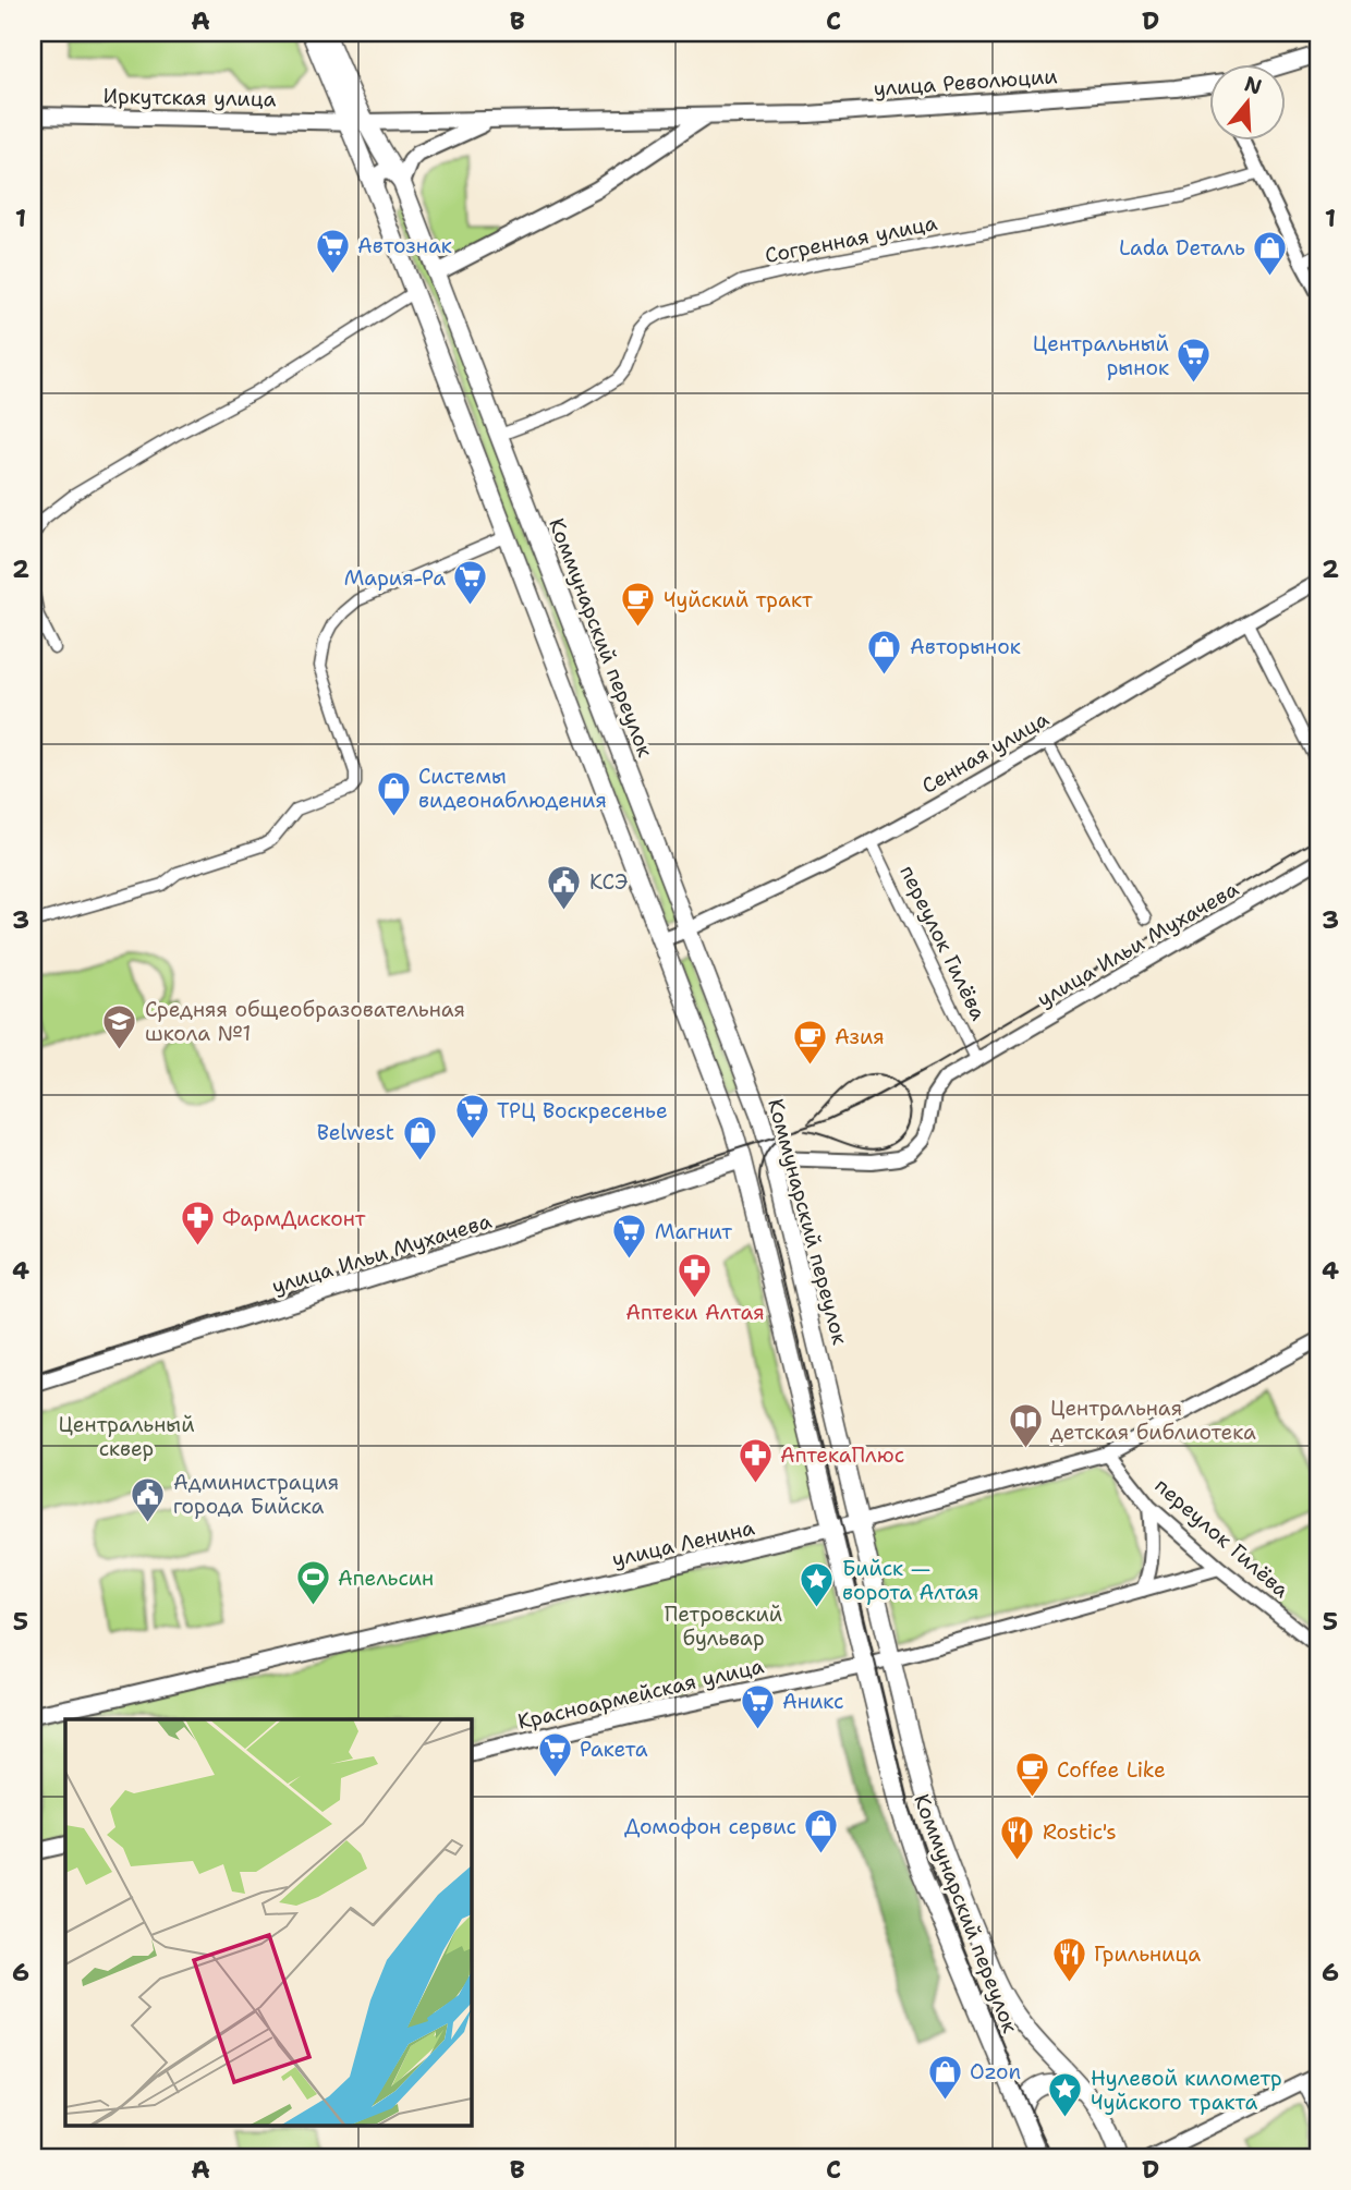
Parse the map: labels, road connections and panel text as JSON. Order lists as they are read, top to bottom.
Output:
{
  "streets": {
    "main road": [
      "улица Революции",
      "Иркутская улица",
      "Коммунарский переулок",
      "улица Ильи Мухачева",
      "улица Ленина",
      "Красноармейская улица"
    ],
    "street": ["Согренная улица", "Сенная улица", "переулок Гилёва"]
  },
  "crossings": [
    ["улица Революции", "Иркутская улица"],
    ["улица Революции", "Коммунарский переулок"],
    ["Иркутская улица", "Коммунарский переулок"],
    ["Согренная улица", "Коммунарский переулок"],
    ["Коммунарский переулок", "Сенная улица"],
    ["Коммунарский переулок", "улица Ильи Мухачева"],
    ["Коммунарский переулок", "улица Ленина"],
    ["Коммунарский переулок", "Красноармейская улица"],
    ["Сенная улица", "переулок Гилёва"],
    ["переулок Гилёва", "улица Ильи Мухачева"],
    ["переулок Гилёва", "улица Ленина"],
    ["переулок Гилёва", "Красноармейская улица"]
  ],
  "parks": ["Центральный сквер", "Петровский бульвар"],
  "places": {
    "supermarket": [
      "Автознак",
      "Центральный рынок",
      "Мария-Ра",
      "ТРЦ Воскресенье",
      "Магнит",
      "Аникс",
      "Ракета"
    ],
    "shop": [
      "Lada Dеталь",
      "Авторынок",
      "Системы видеонаблюдения",
      "Belwest",
      "Домофон сервис",
      "Ozon"
    ],
    "cafe": ["Чуйский тракт", "Азия", "Coffee Like"],
    "public building": ["КСЭ", "Администрация города Бийска"],
    "school or university": ["Средняя общеобразовательная школа №1"],
    "pharmacy": ["ФармДисконт", "Аптеки Алтая", "АптекаПлюс"],
    "library": ["Центральная детская библиотека"],
    "sports": ["Апельсин"],
    "place": ["Бийск — ворота Алтая", "Нулевой километр Чуйского тракта"],
    "restaurant": ["Rostic's", "Грильница"]
  },
  "north": "top",
  "grid": {
    "columns": [
      "A",
      "B",
      "C",
      "D"
    ],
    "rows": [
      "1",
      "2",
      "3",
      "4",
      "5",
      "6"
    ]
  }
}
